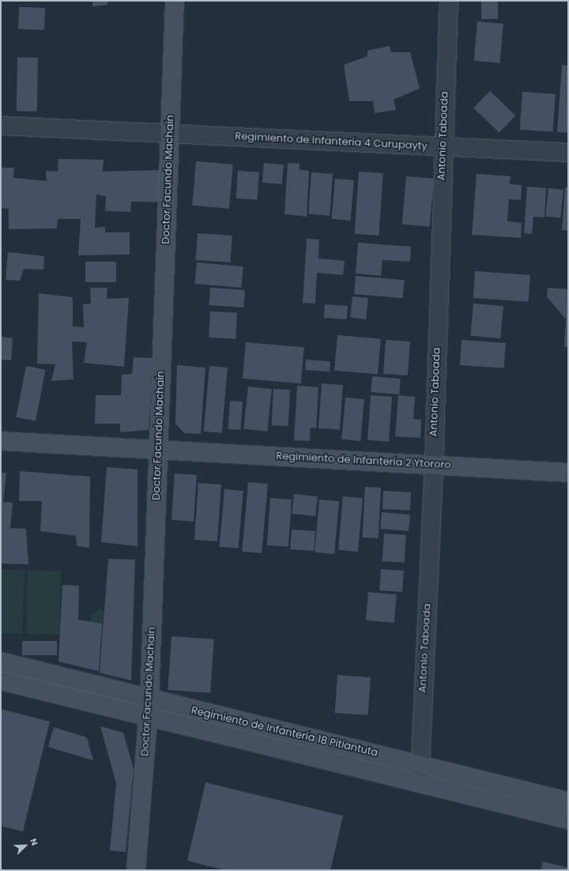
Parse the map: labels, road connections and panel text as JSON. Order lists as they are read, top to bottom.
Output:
{
  "streets": {
    "main road": ["Doctor Facundo Machaín", "Regimiento de Infantería 2 Ytororo", "Regimiento de Infantería 18 Pitiantuta"],
    "street": ["Antonio Taboada", "Regimiento de Infantería 4 Curupayty"]
  },
  "crossings": [
    ["Antonio Taboada", "Regimiento de Infantería 4 Curupayty"],
    ["Antonio Taboada", "Regimiento de Infantería 2 Ytororo"],
    ["Antonio Taboada", "Regimiento de Infantería 18 Pitiantuta"],
    ["Regimiento de Infantería 4 Curupayty", "Doctor Facundo Machaín"],
    ["Doctor Facundo Machaín", "Regimiento de Infantería 2 Ytororo"],
    ["Doctor Facundo Machaín", "Regimiento de Infantería 18 Pitiantuta"]
  ],
  "north": "top right"
}
